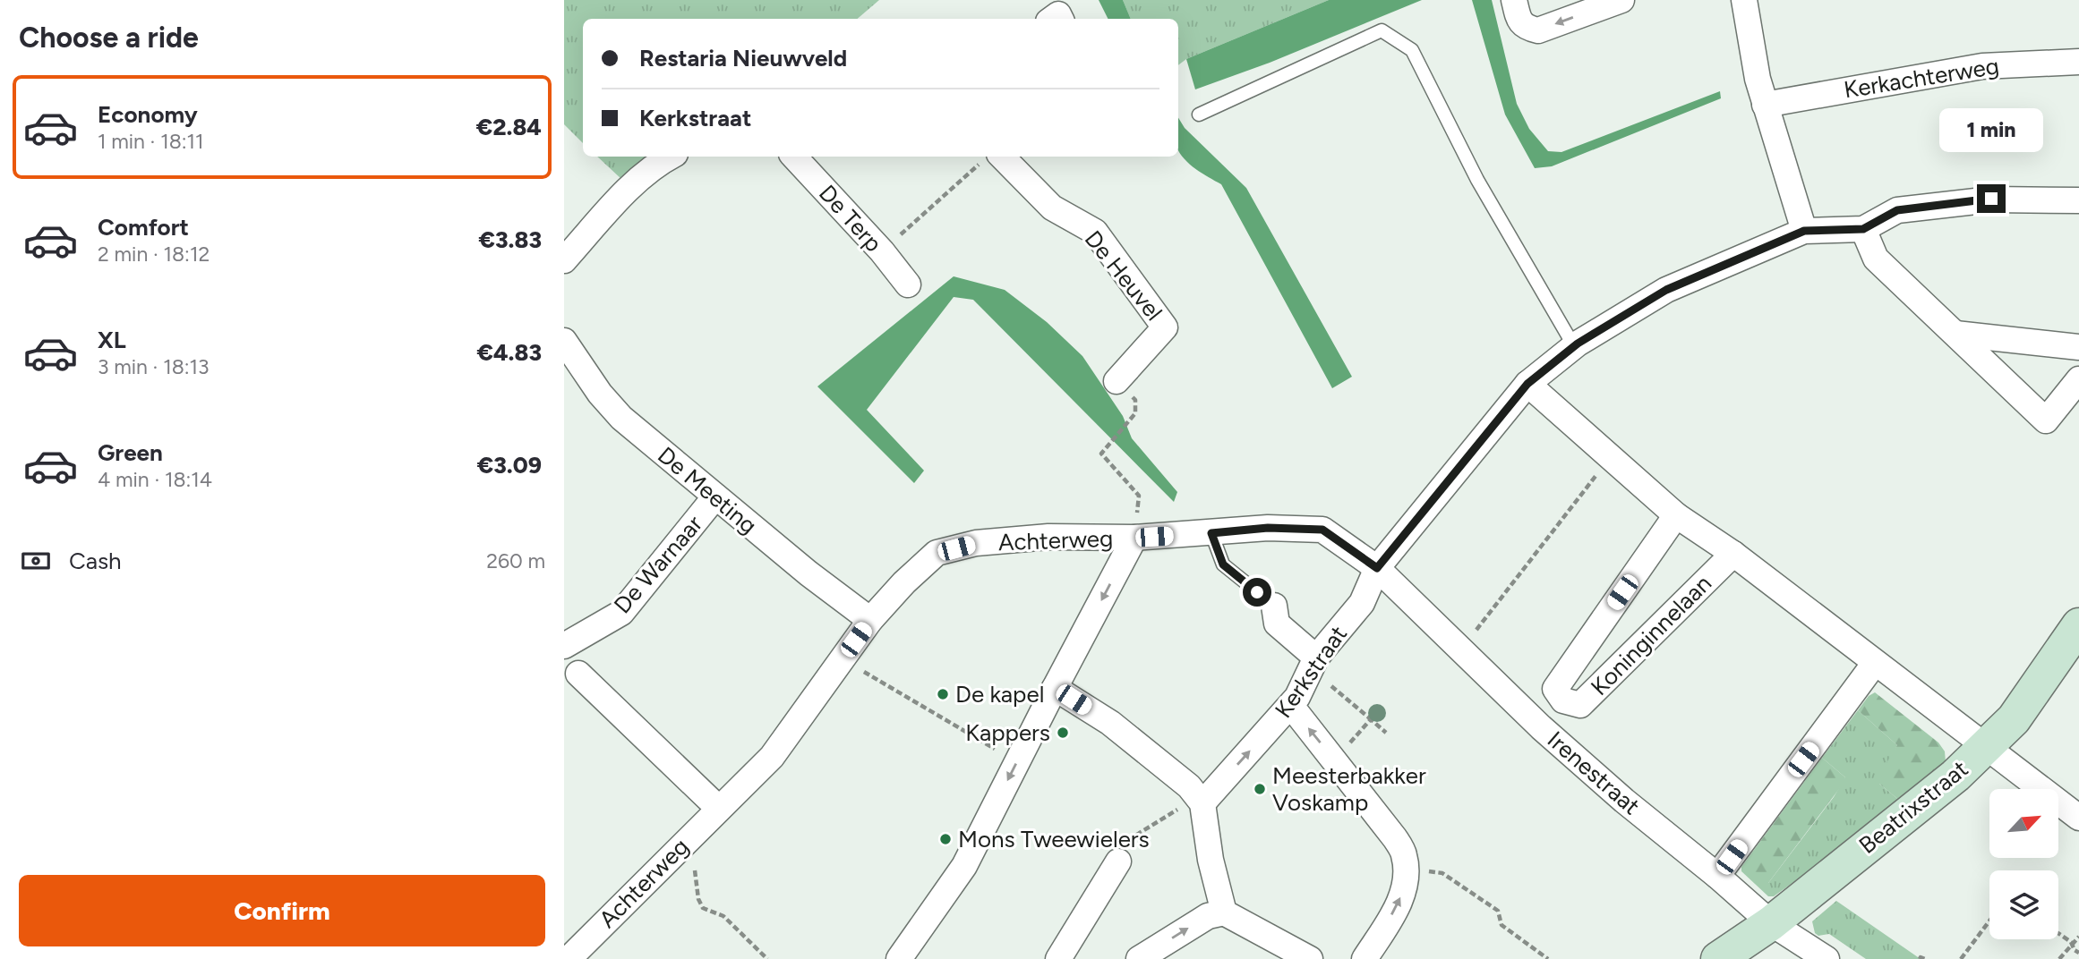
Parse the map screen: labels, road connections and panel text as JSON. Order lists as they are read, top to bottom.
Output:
{
  "streets": {
    "street": [
      "Kerkachterweg",
      "De Terp",
      "De Heuvel",
      "De Meeting",
      "Achterweg",
      "De Warnaar",
      "Koninginnelaan",
      "Kerkstraat",
      "Irenestraat",
      "Beatrixstraat"
    ]
  },
  "crossings": [
    ["De Meeting", "Achterweg"],
    ["De Meeting", "De Warnaar"],
    ["Achterweg", "Kerkstraat"],
    ["Achterweg", "Irenestraat"],
    ["Koninginnelaan", "Kerkstraat"],
    ["Koninginnelaan", "Beatrixstraat"],
    ["Kerkstraat", "Irenestraat"],
    ["Irenestraat", "Beatrixstraat"]
  ],
  "places": [
    "De kapel",
    "Kappers",
    "Meesterbakker Voskamp",
    "Mons Tweewielers"
  ],
  "north": "top right",
  "page": {
    "heading": "Choose a ride",
    "banner": ["Restaria Nieuwveld", "Kerkstraat"],
    "list": [
      {
        "name": "Economy",
        "note": "1 min · 18:11",
        "value": "€2.84"
      },
      {
        "name": "Comfort",
        "note": "2 min · 18:12",
        "value": "€3.83"
      },
      {
        "name": "XL",
        "note": "3 min · 18:13",
        "value": "€4.83"
      },
      {
        "name": "Green",
        "note": "4 min · 18:14",
        "value": "€3.09"
      }
    ],
    "bubble": "1 min",
    "pay": ["Cash", "260 m"],
    "buttons": "Confirm"
  }
}
